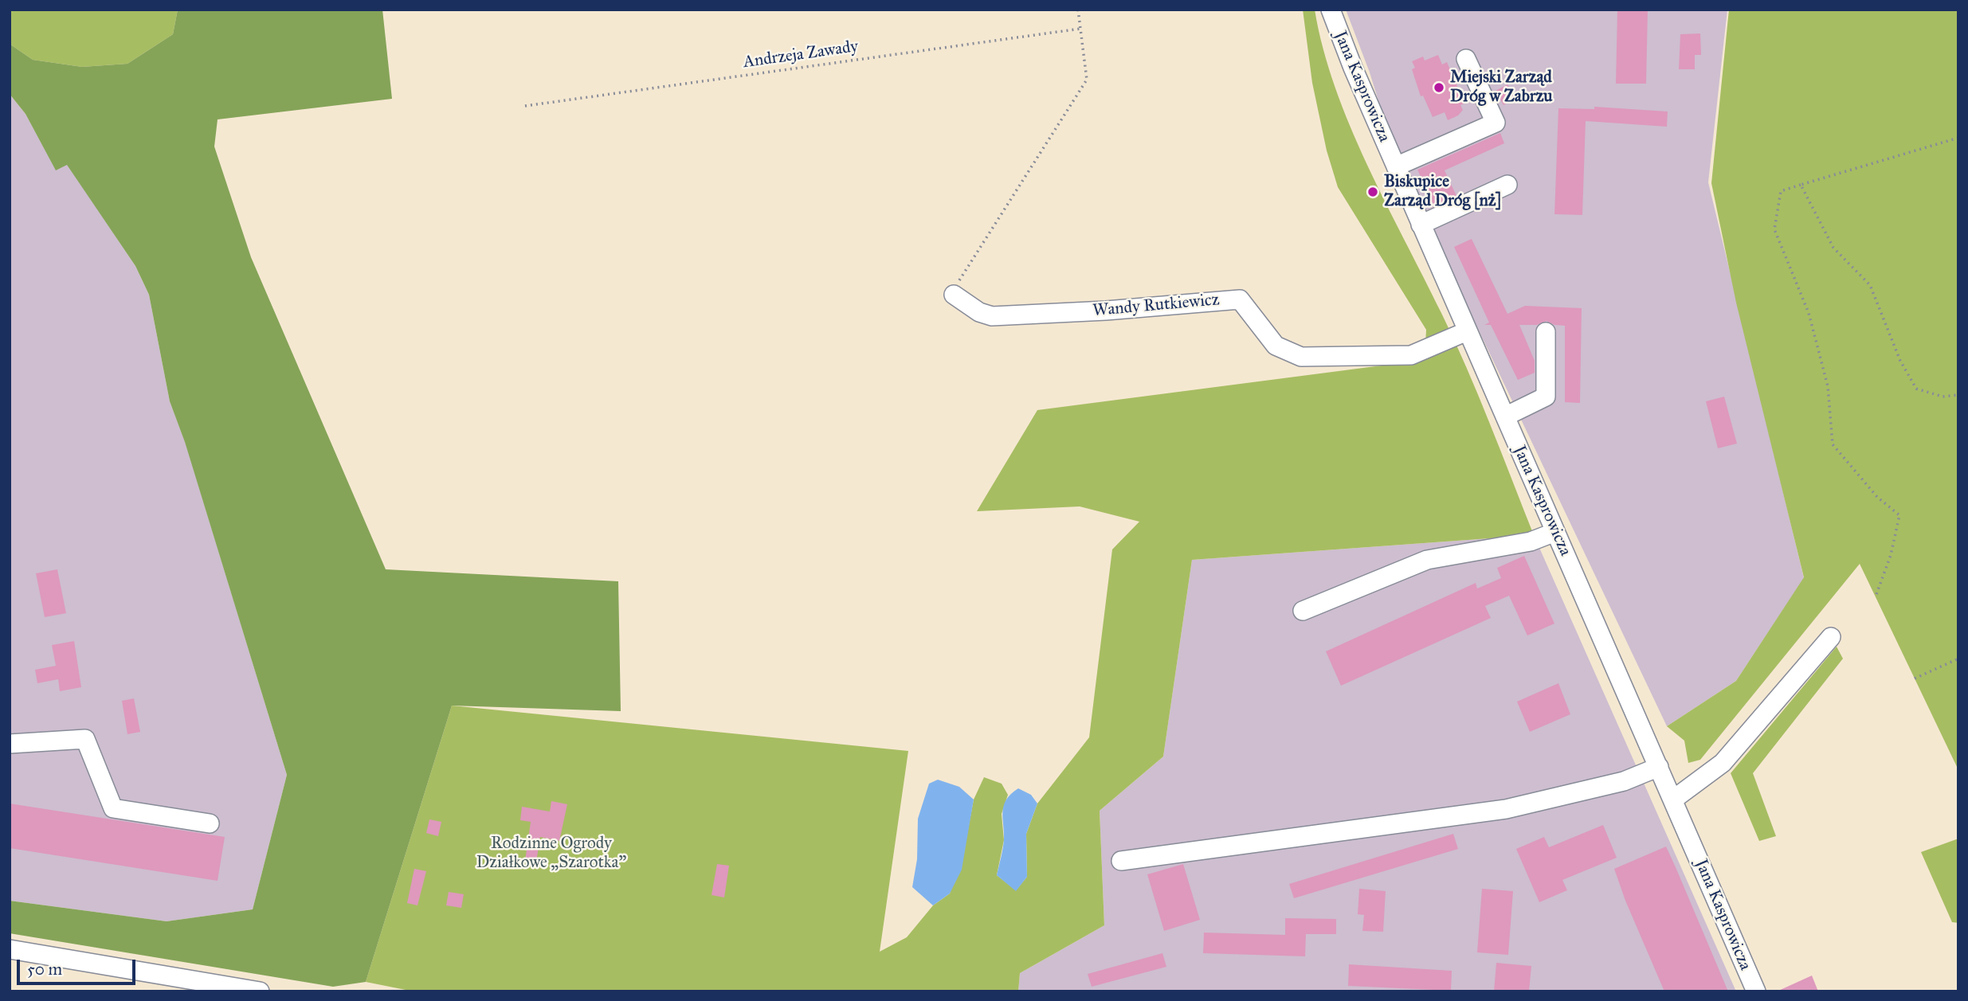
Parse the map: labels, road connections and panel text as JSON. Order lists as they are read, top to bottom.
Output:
{
  "streets": {
    "street": ["Jana Kasprowicza", "Wandy Rutkiewicz"],
    "path": ["Andrzeja Zawady"]
  },
  "crossings": [
    ["Jana Kasprowicza", "Wandy Rutkiewicz"]
  ],
  "parks": ["Rodzinne Ogrody Działkowe „Szarotka”"],
  "places": ["Miejski Zarząd Dróg w Zabrzu", "Biskupice Zarząd Dróg [nż]"],
  "scale_bar": "50 m"
}
